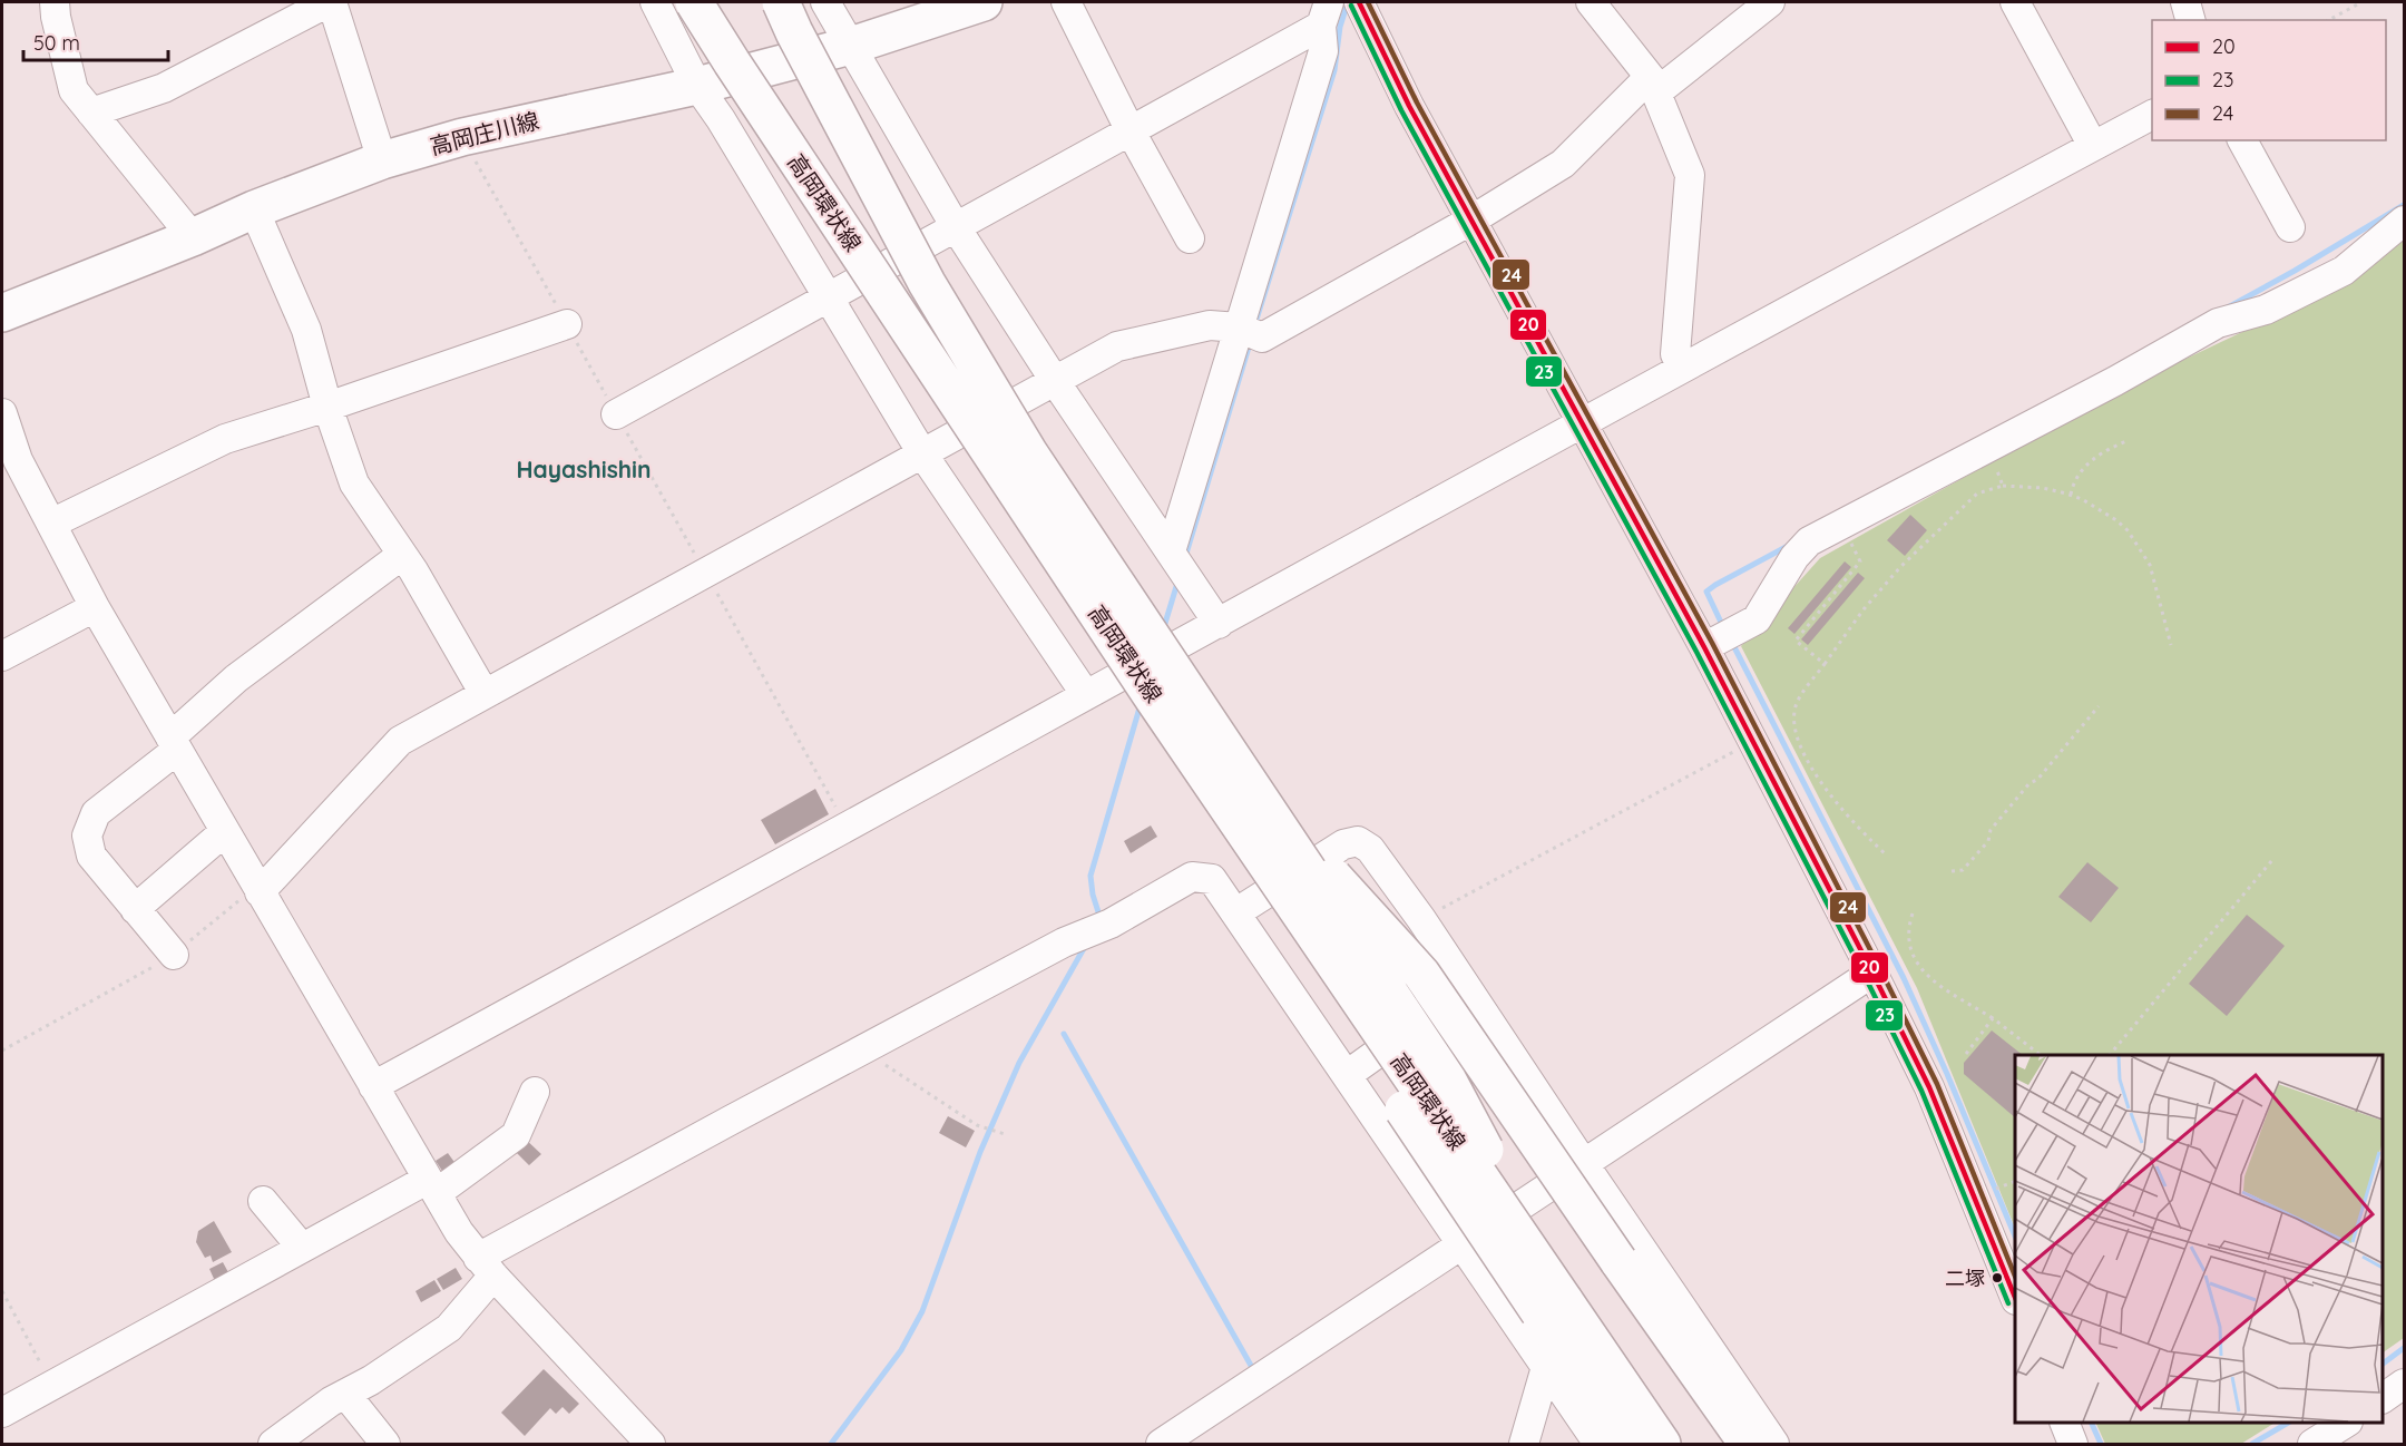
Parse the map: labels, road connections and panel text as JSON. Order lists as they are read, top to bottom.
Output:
{
  "streets": {
    "main road": ["高岡庄川線", "高岡環状線"]
  },
  "districts": ["Hayashishin"],
  "places": ["二塚"],
  "lines": ["transit line 20", "transit line 24", "transit line 23"],
  "legend": ["20", "23", "24"],
  "scale_bar": "50 m"
}
